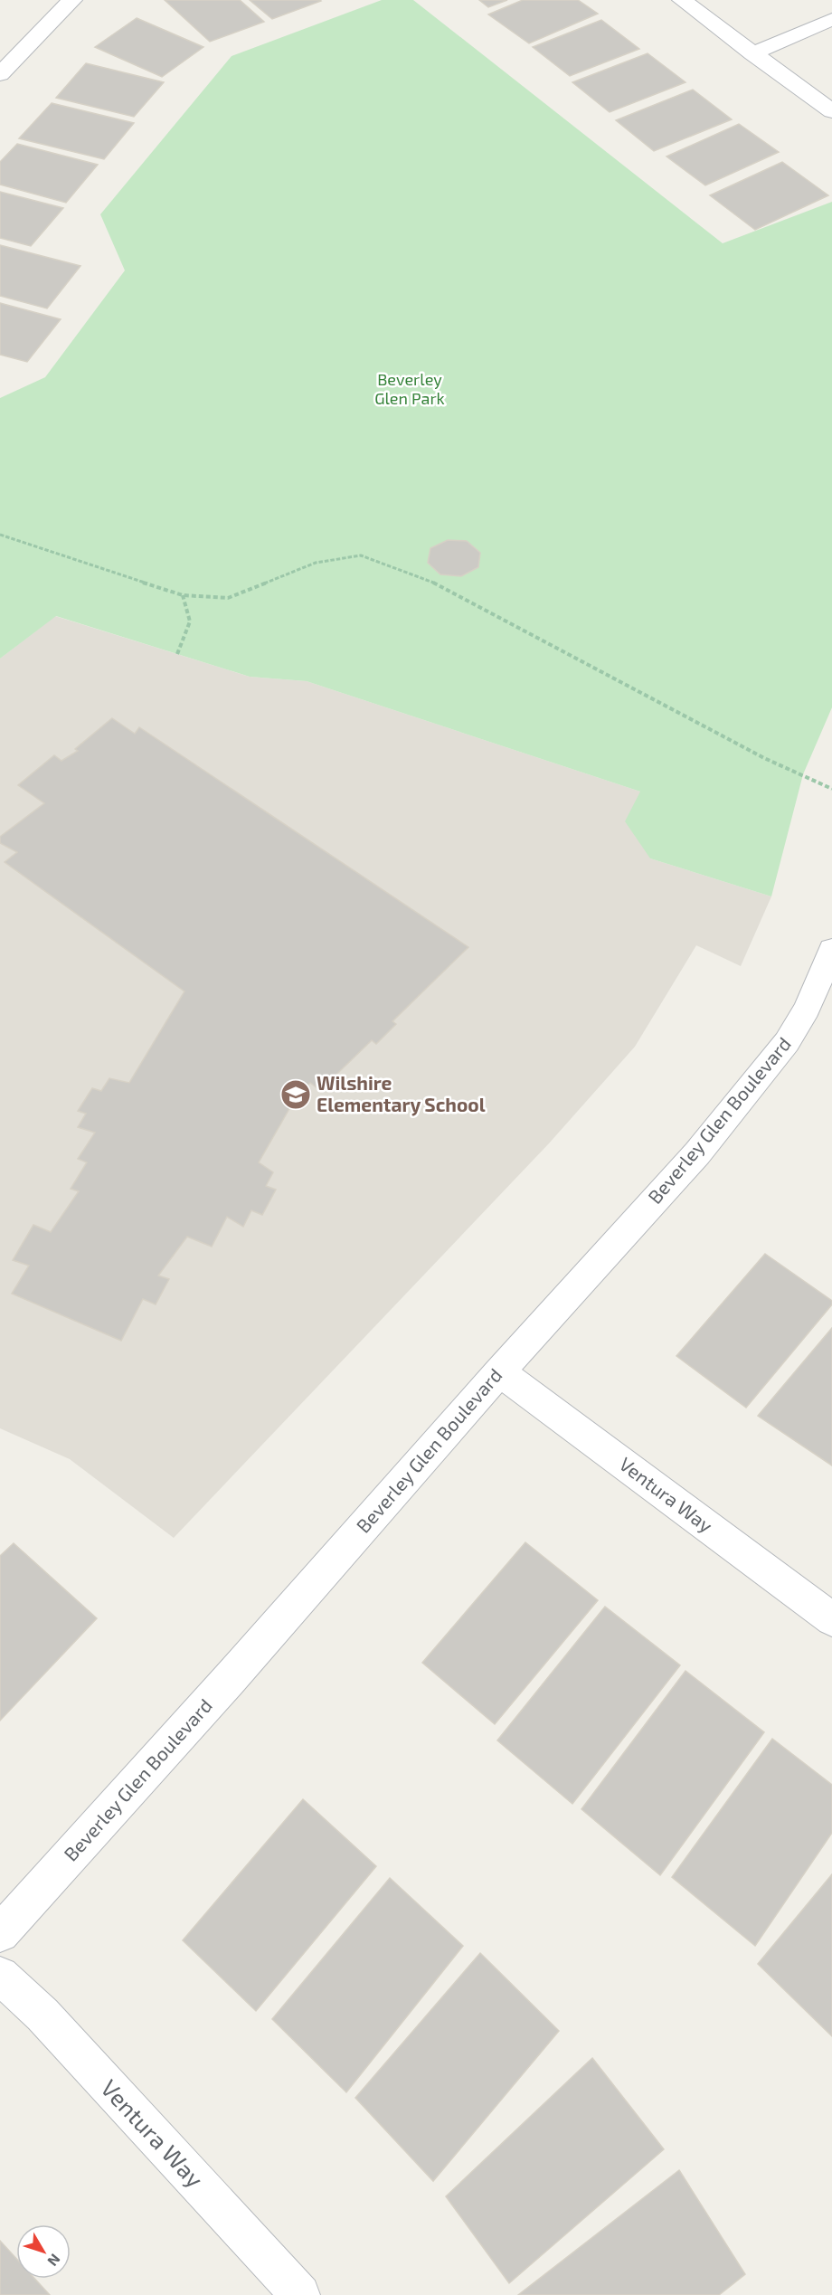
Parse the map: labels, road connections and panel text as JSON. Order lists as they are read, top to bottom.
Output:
{
  "streets": {
    "street": ["Beverley Glen Boulevard", "Ventura Way"]
  },
  "crossings": [
    ["Beverley Glen Boulevard", "Ventura Way"]
  ],
  "parks": ["Beverley Glen Park"],
  "places": {
    "school or university": ["Wilshire Elementary School"]
  },
  "north": "bottom right"
}
